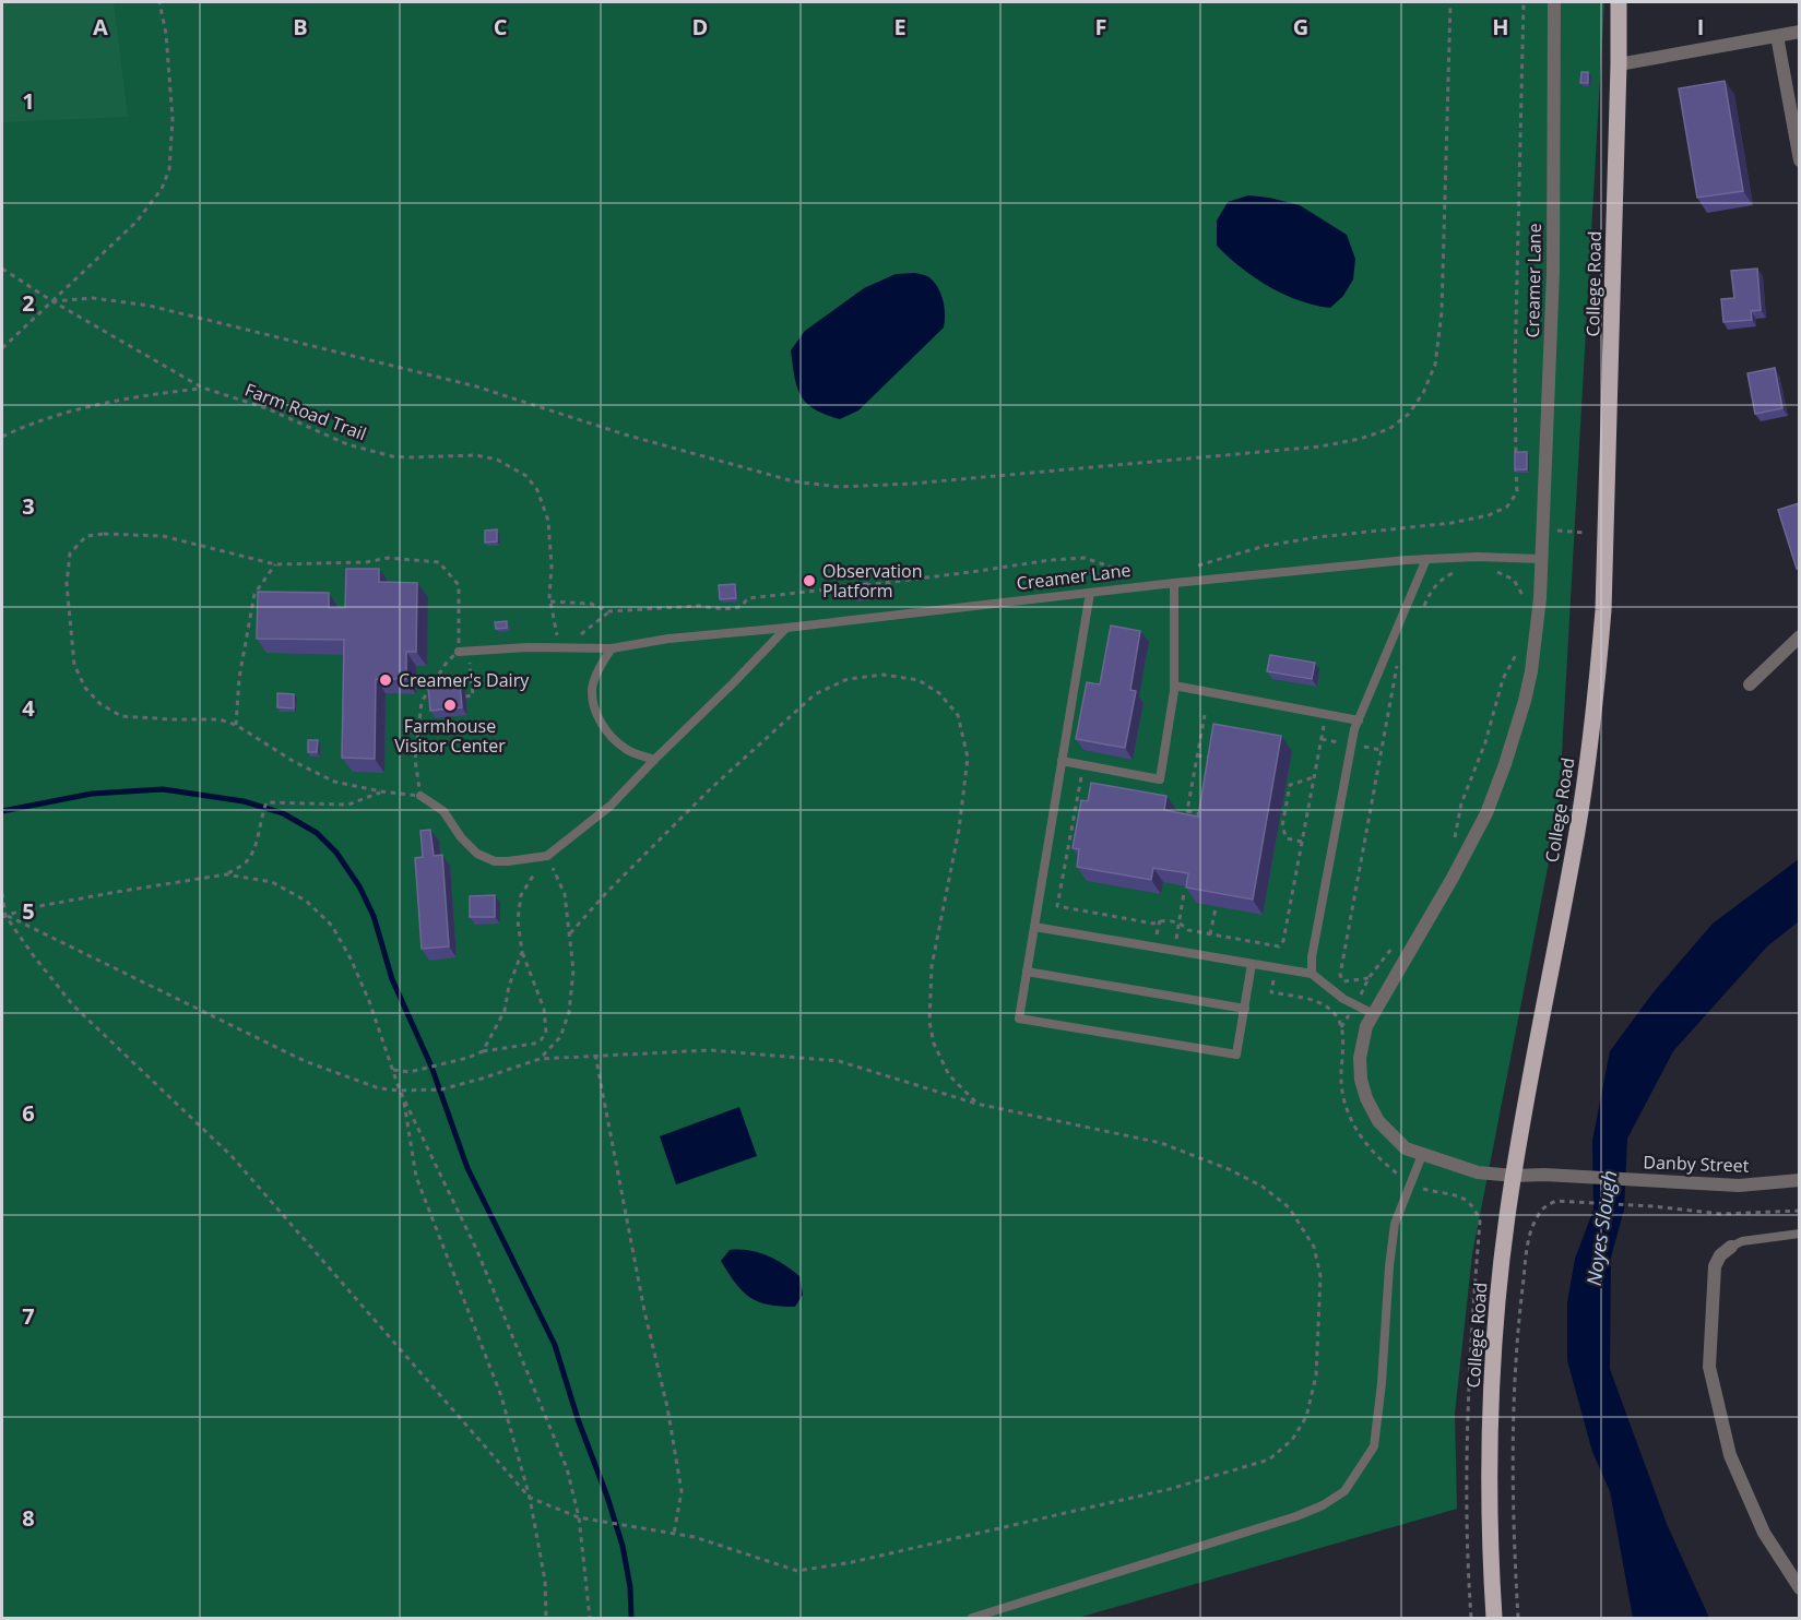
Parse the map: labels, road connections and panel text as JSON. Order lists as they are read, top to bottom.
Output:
{
  "streets": {
    "main road": ["College Road"],
    "street": ["Creamer Lane", "Danby Street"],
    "path": ["Farm Road Trail"]
  },
  "crossings": [
    ["Creamer Lane", "College Road"],
    ["Creamer Lane", "Farm Road Trail"],
    ["Creamer Lane", "Danby Street"],
    ["College Road", "Danby Street"]
  ],
  "water": ["Noyes Slough"],
  "places": ["Observation Platform", "Creamer's Dairy", "Farmhouse Visitor Center"],
  "grid": {
    "columns": [
      "A",
      "B",
      "C",
      "D",
      "E",
      "F",
      "G",
      "H",
      "I"
    ],
    "rows": [
      "1",
      "2",
      "3",
      "4",
      "5",
      "6",
      "7",
      "8"
    ]
  }
}
